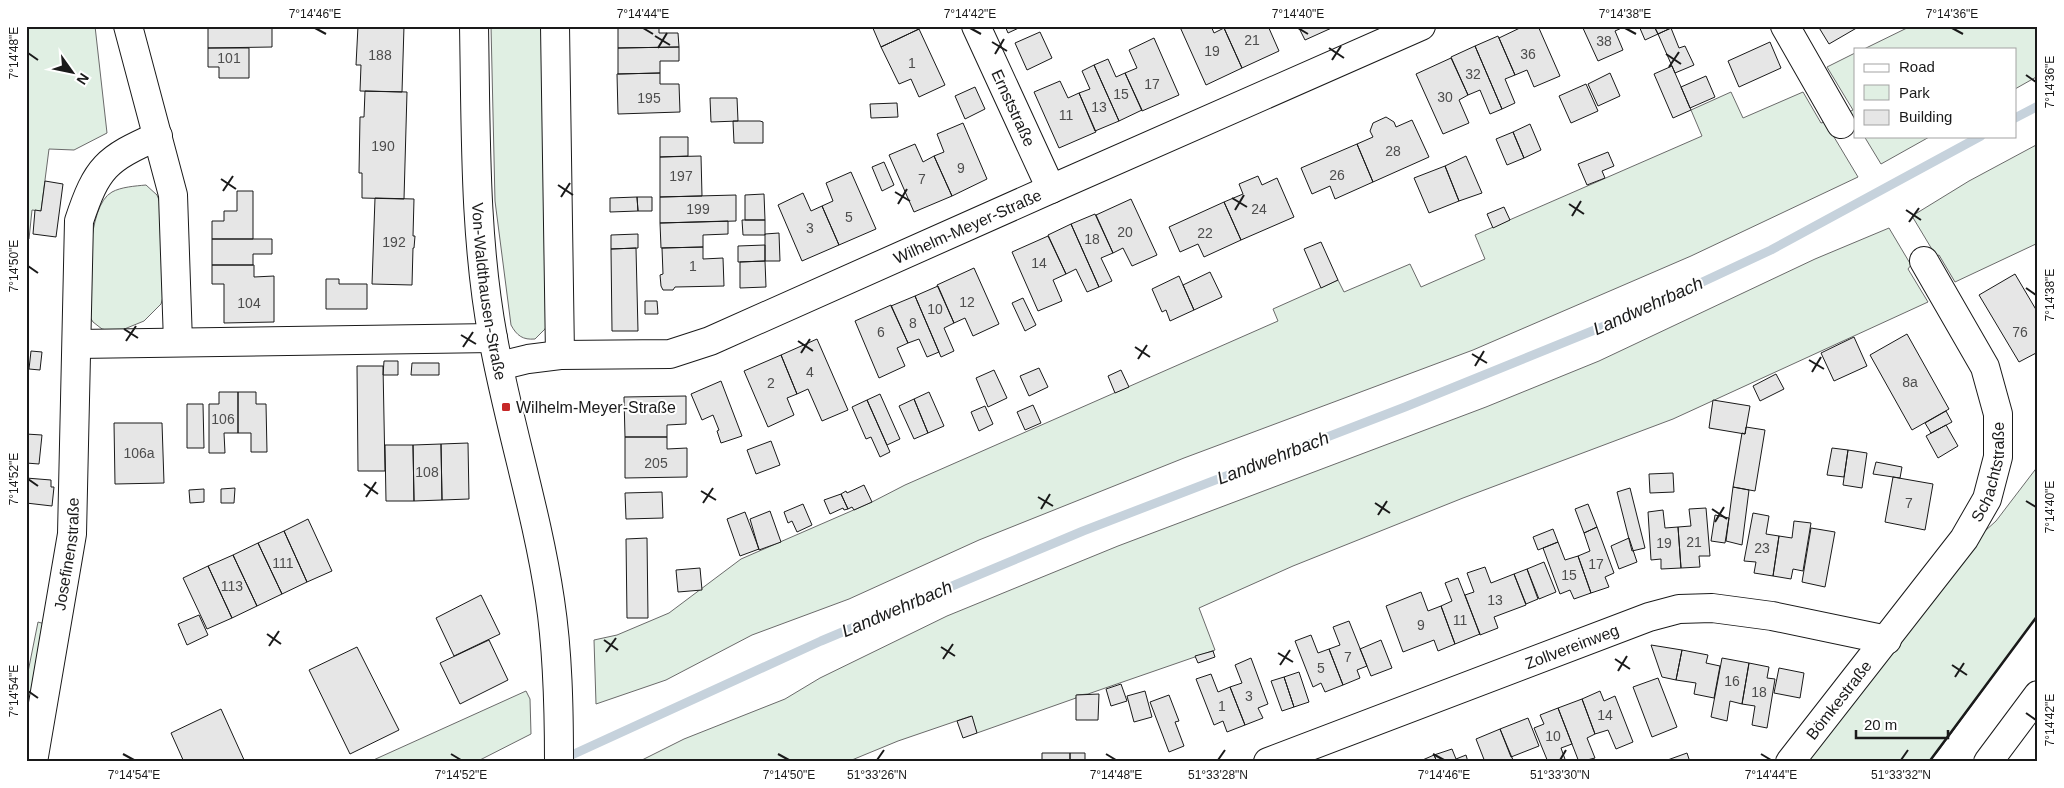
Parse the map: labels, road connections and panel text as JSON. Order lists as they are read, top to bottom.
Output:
{
  "streets": {
    "main road": [
      "Ernststraße",
      "Wilhelm-Meyer-Straße",
      "Von-Waldthausen-Straße",
      "Schachtstraße",
      "Josefinenstraße",
      "Zollvereinweg",
      "Bömkestraße"
    ]
  },
  "crossings": [
    ["Ernststraße", "Wilhelm-Meyer-Straße"],
    ["Wilhelm-Meyer-Straße", "Von-Waldthausen-Straße"],
    ["Schachtstraße", "Zollvereinweg"],
    ["Schachtstraße", "Bömkestraße"],
    ["Zollvereinweg", "Bömkestraße"]
  ],
  "water": ["Landwehrbach"],
  "places": {
    "transit": ["Wilhelm-Meyer-Straße"]
  },
  "house_numbers": [
    "21",
    "38",
    "19",
    "36",
    "188",
    "101",
    "1",
    "32",
    "17",
    "15",
    "30",
    "195",
    "13",
    "11",
    "190",
    "28",
    "9",
    "26",
    "197",
    "7",
    "199",
    "24",
    "5",
    "3",
    "20",
    "22",
    "18",
    "192",
    "14",
    "1",
    "12",
    "104",
    "10",
    "8",
    "6",
    "76",
    "4",
    "8a",
    "2",
    "106",
    "106a",
    "205",
    "108",
    "7",
    "21",
    "19",
    "23",
    "111",
    "17",
    "15",
    "113",
    "13",
    "11",
    "9",
    "7",
    "5",
    "16",
    "18",
    "3",
    "1",
    "14",
    "10"
  ],
  "legend": ["Road", "Park", "Building"],
  "scale_bar": "20 m",
  "north": "bottom right",
  "coordinates": [
    "7°14'46\"E",
    "7°14'44\"E",
    "7°14'42\"E",
    "7°14'40\"E",
    "7°14'38\"E",
    "7°14'36\"E",
    "7°14'48\"E",
    "7°14'50\"E",
    "7°14'52\"E",
    "7°14'54\"E",
    "51°33'26\"N",
    "51°33'28\"N",
    "51°33'30\"N",
    "51°33'32\"N"
  ]
}
